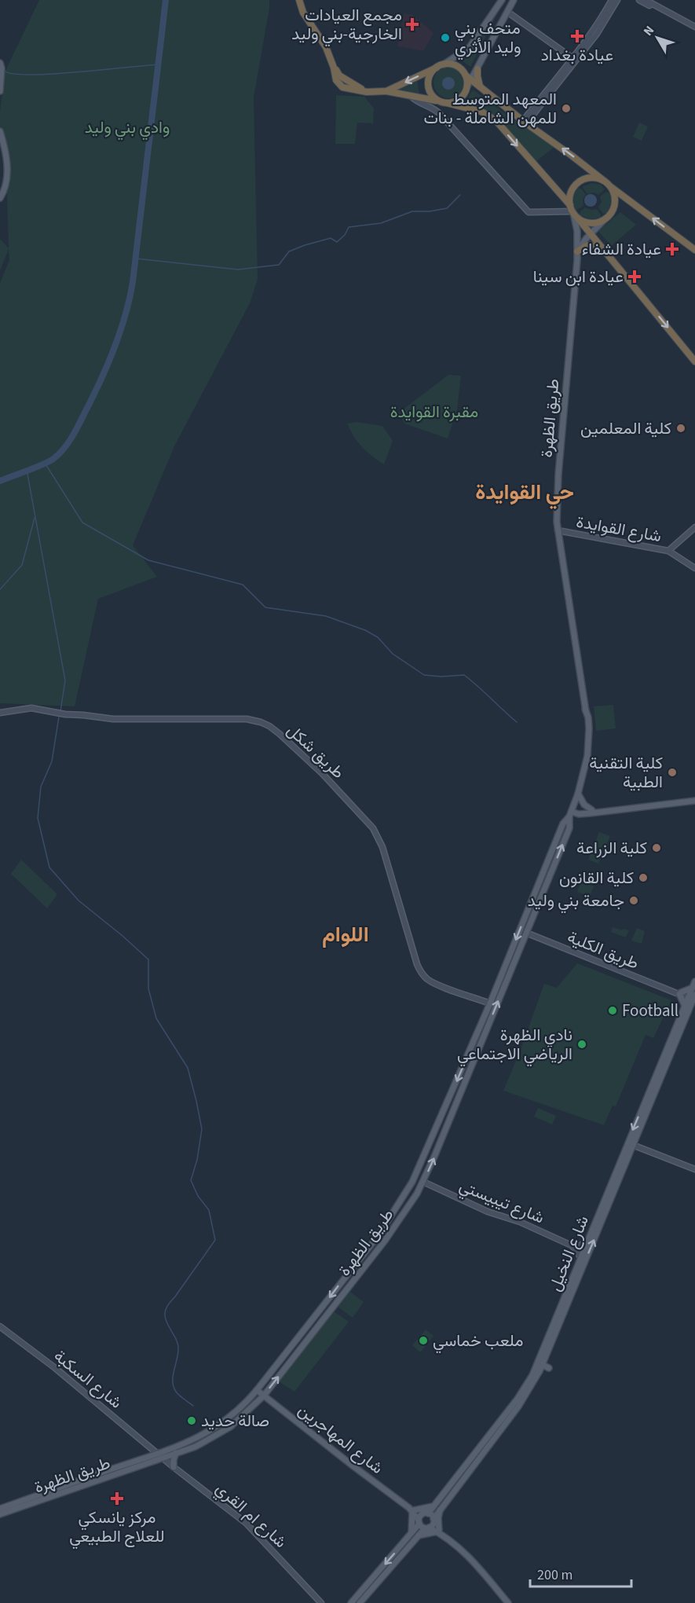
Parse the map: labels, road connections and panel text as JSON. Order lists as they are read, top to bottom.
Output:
{
  "streets": {
    "main road": [
      "طريق الظهرة",
      "شارع القوايدة",
      "طريق شكل",
      "طريق الكلية",
      "شارع تيبيستي",
      "شارع النخيل",
      "شارع السكبة",
      "شارع المهاجرين",
      "شارع ام القري"
    ]
  },
  "crossings": [
    ["طريق الظهرة", "شارع القوايدة"],
    ["طريق الظهرة", "طريق شكل"],
    ["طريق الظهرة", "طريق الكلية"],
    ["طريق الظهرة", "شارع تيبيستي"],
    ["طريق الظهرة", "شارع السكبة"],
    ["طريق الظهرة", "شارع المهاجرين"],
    ["طريق الظهرة", "شارع ام القري"],
    ["طريق الكلية", "شارع النخيل"],
    ["شارع النخيل", "شارع المهاجرين"],
    ["شارع السكبة", "شارع ام القري"]
  ],
  "districts": ["حي القوايدة", "اللوام"],
  "parks": ["وادي بني وليد", "مقبرة القوايدة"],
  "places": {
    "health": [
      "مجمع العيادات الخارجية-بني وليد",
      "عيادة بغداد",
      "عيادة الشفاء",
      "عيادة ابن سينا",
      "مركز يانسكي للعلاج الطبيعي"
    ],
    "other": [
      "متحف بني وليد الأثري",
      "المعهد المتوسط للمهن الشاملة - بنات",
      "كلية المعلمين",
      "كلية التقنية الطبية",
      "كلية الزراعة",
      "كلية القانون",
      "جامعة بني وليد",
      "Football",
      "نادي الظهرة الرياضي الاجتماعي",
      "ملعب خماسي",
      "صالة حديد"
    ]
  },
  "scale_bar": "200 m",
  "north": "top left"
}
